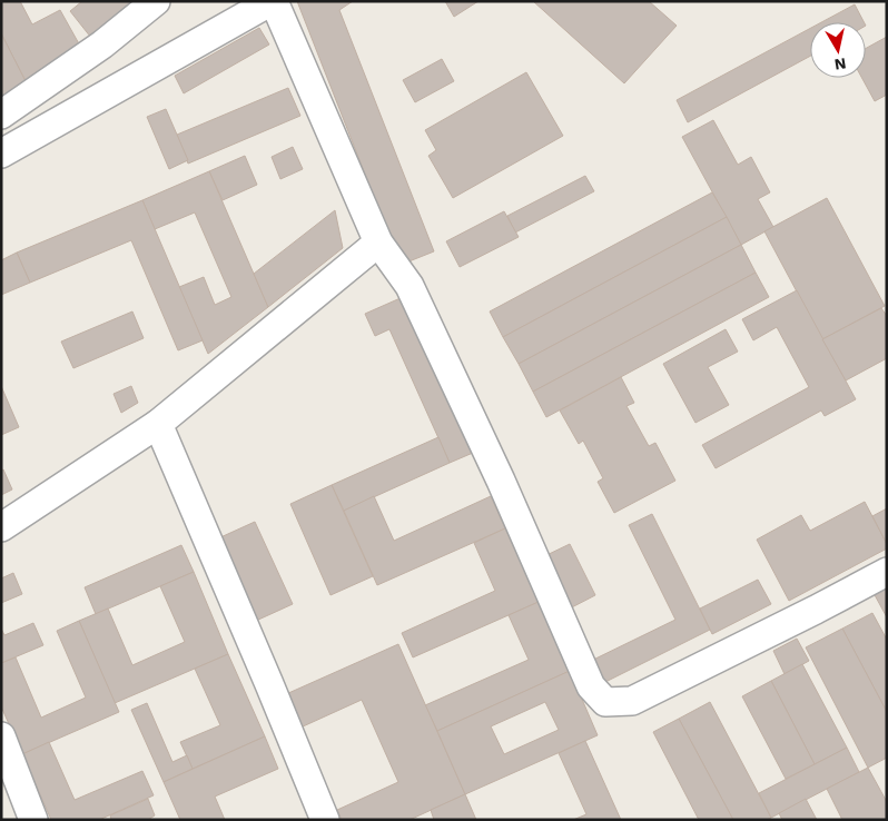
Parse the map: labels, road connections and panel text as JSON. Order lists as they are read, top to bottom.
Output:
{
  "north": "bottom"
}
